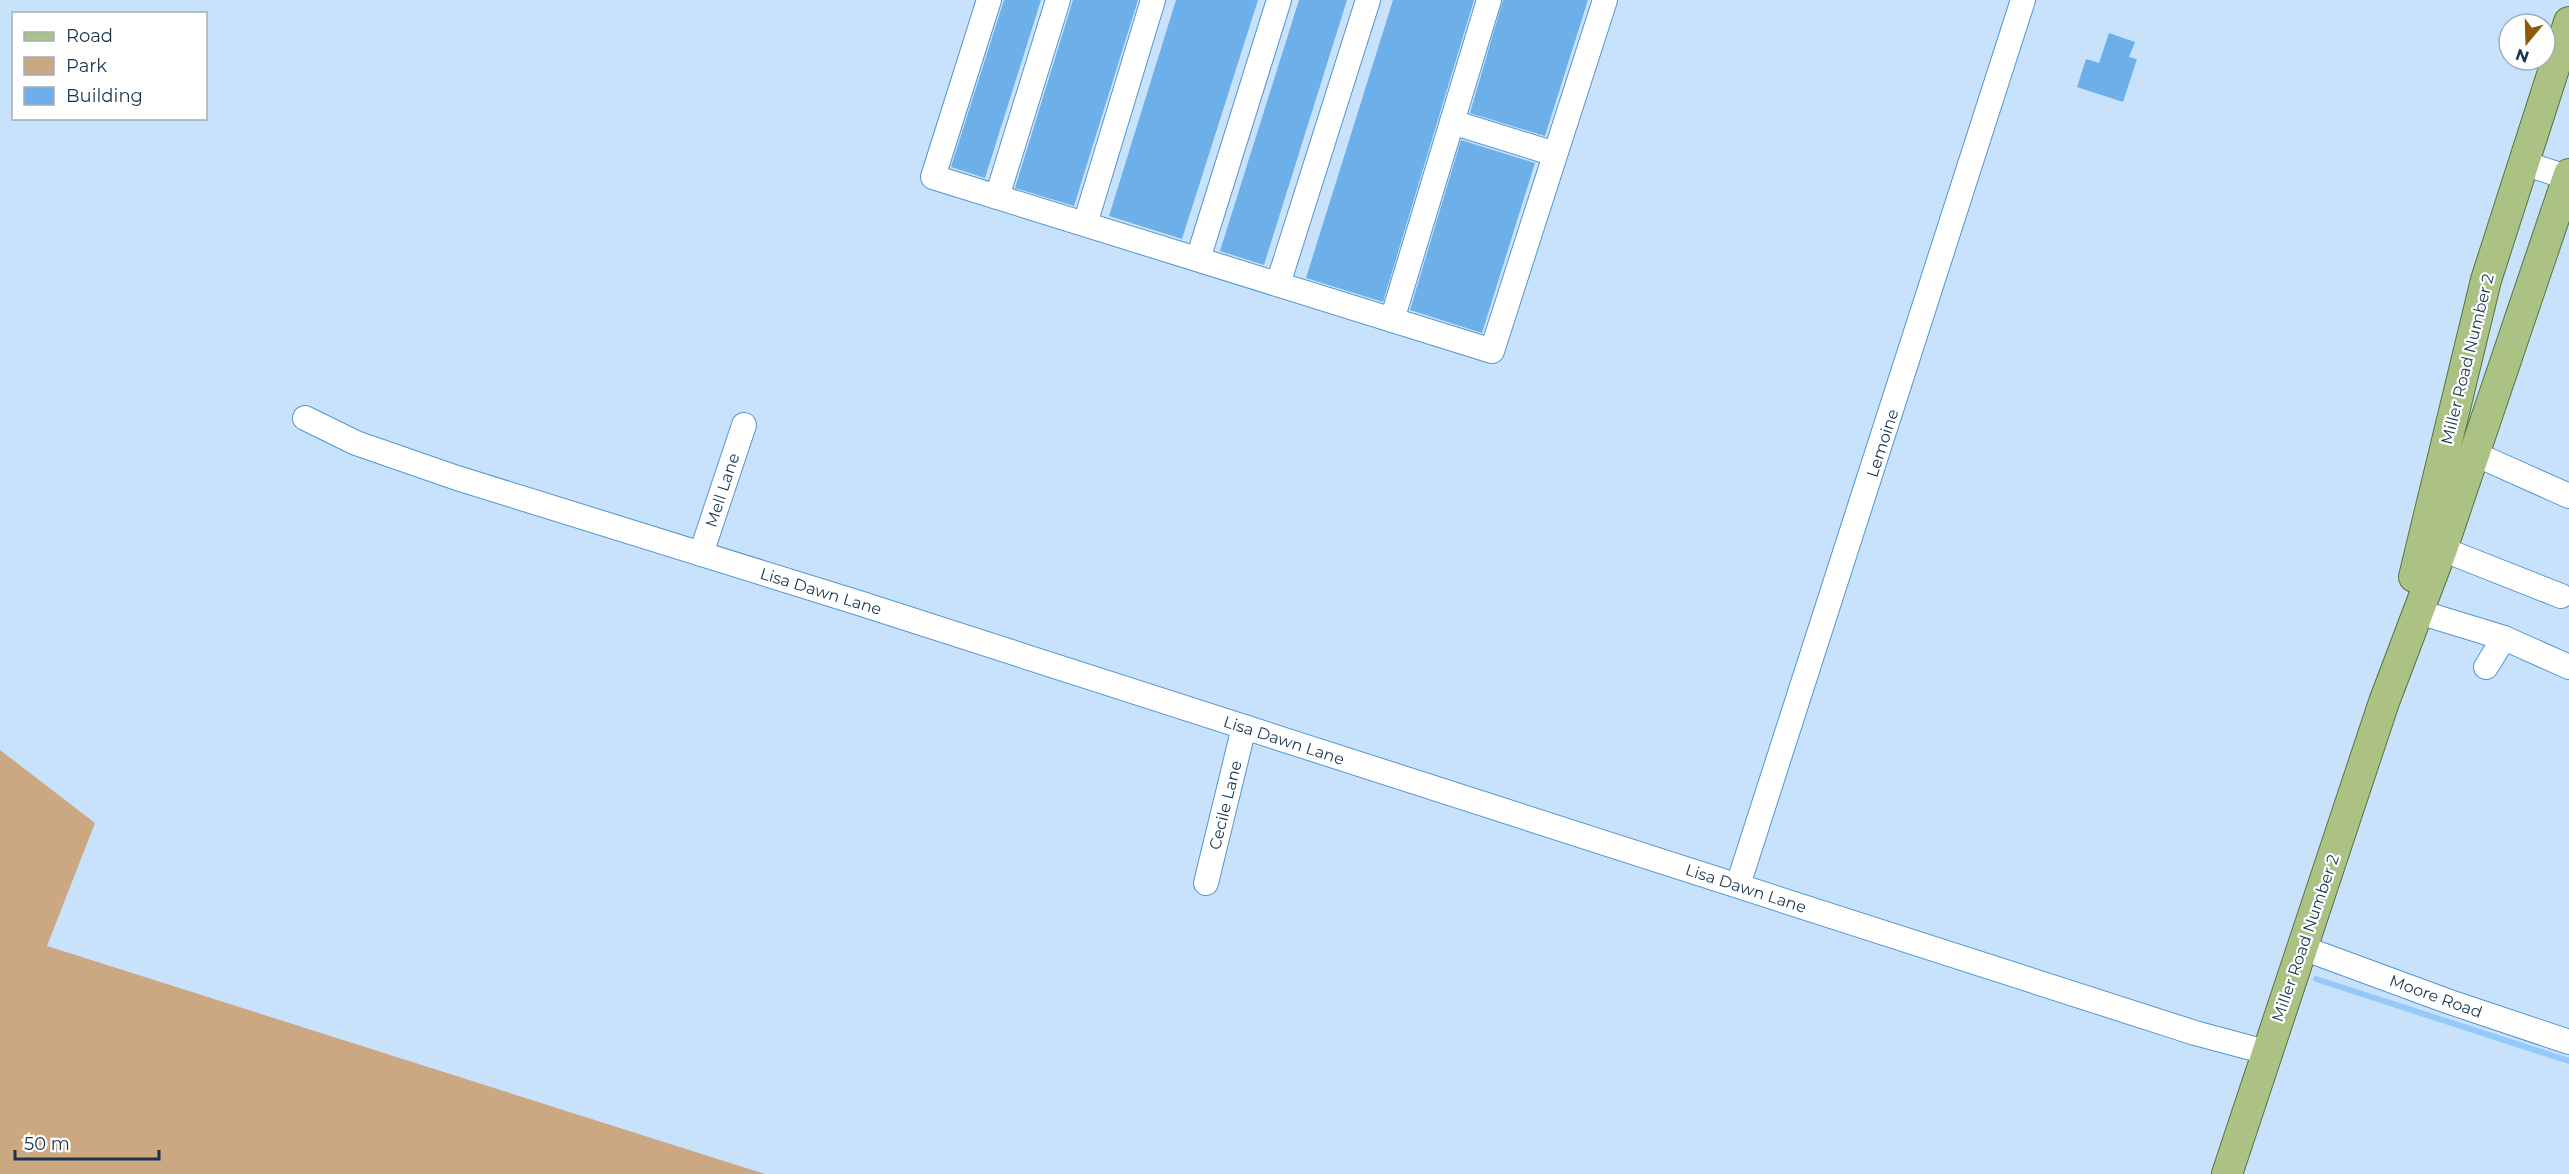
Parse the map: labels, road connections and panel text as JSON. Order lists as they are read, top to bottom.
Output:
{
  "streets": {
    "main road": ["Miller Road Number 2"],
    "street": [
      "Lemoine",
      "Mell Lane",
      "Lisa Dawn Lane",
      "Cecile Lane",
      "Moore Road"
    ]
  },
  "crossings": [
    ["Miller Road Number 2", "Lisa Dawn Lane"],
    ["Miller Road Number 2", "Moore Road"],
    ["Lemoine", "Lisa Dawn Lane"],
    ["Mell Lane", "Lisa Dawn Lane"],
    ["Lisa Dawn Lane", "Cecile Lane"]
  ],
  "legend": ["Road", "Park", "Building"],
  "scale_bar": "50 m",
  "north": "bottom"
}
